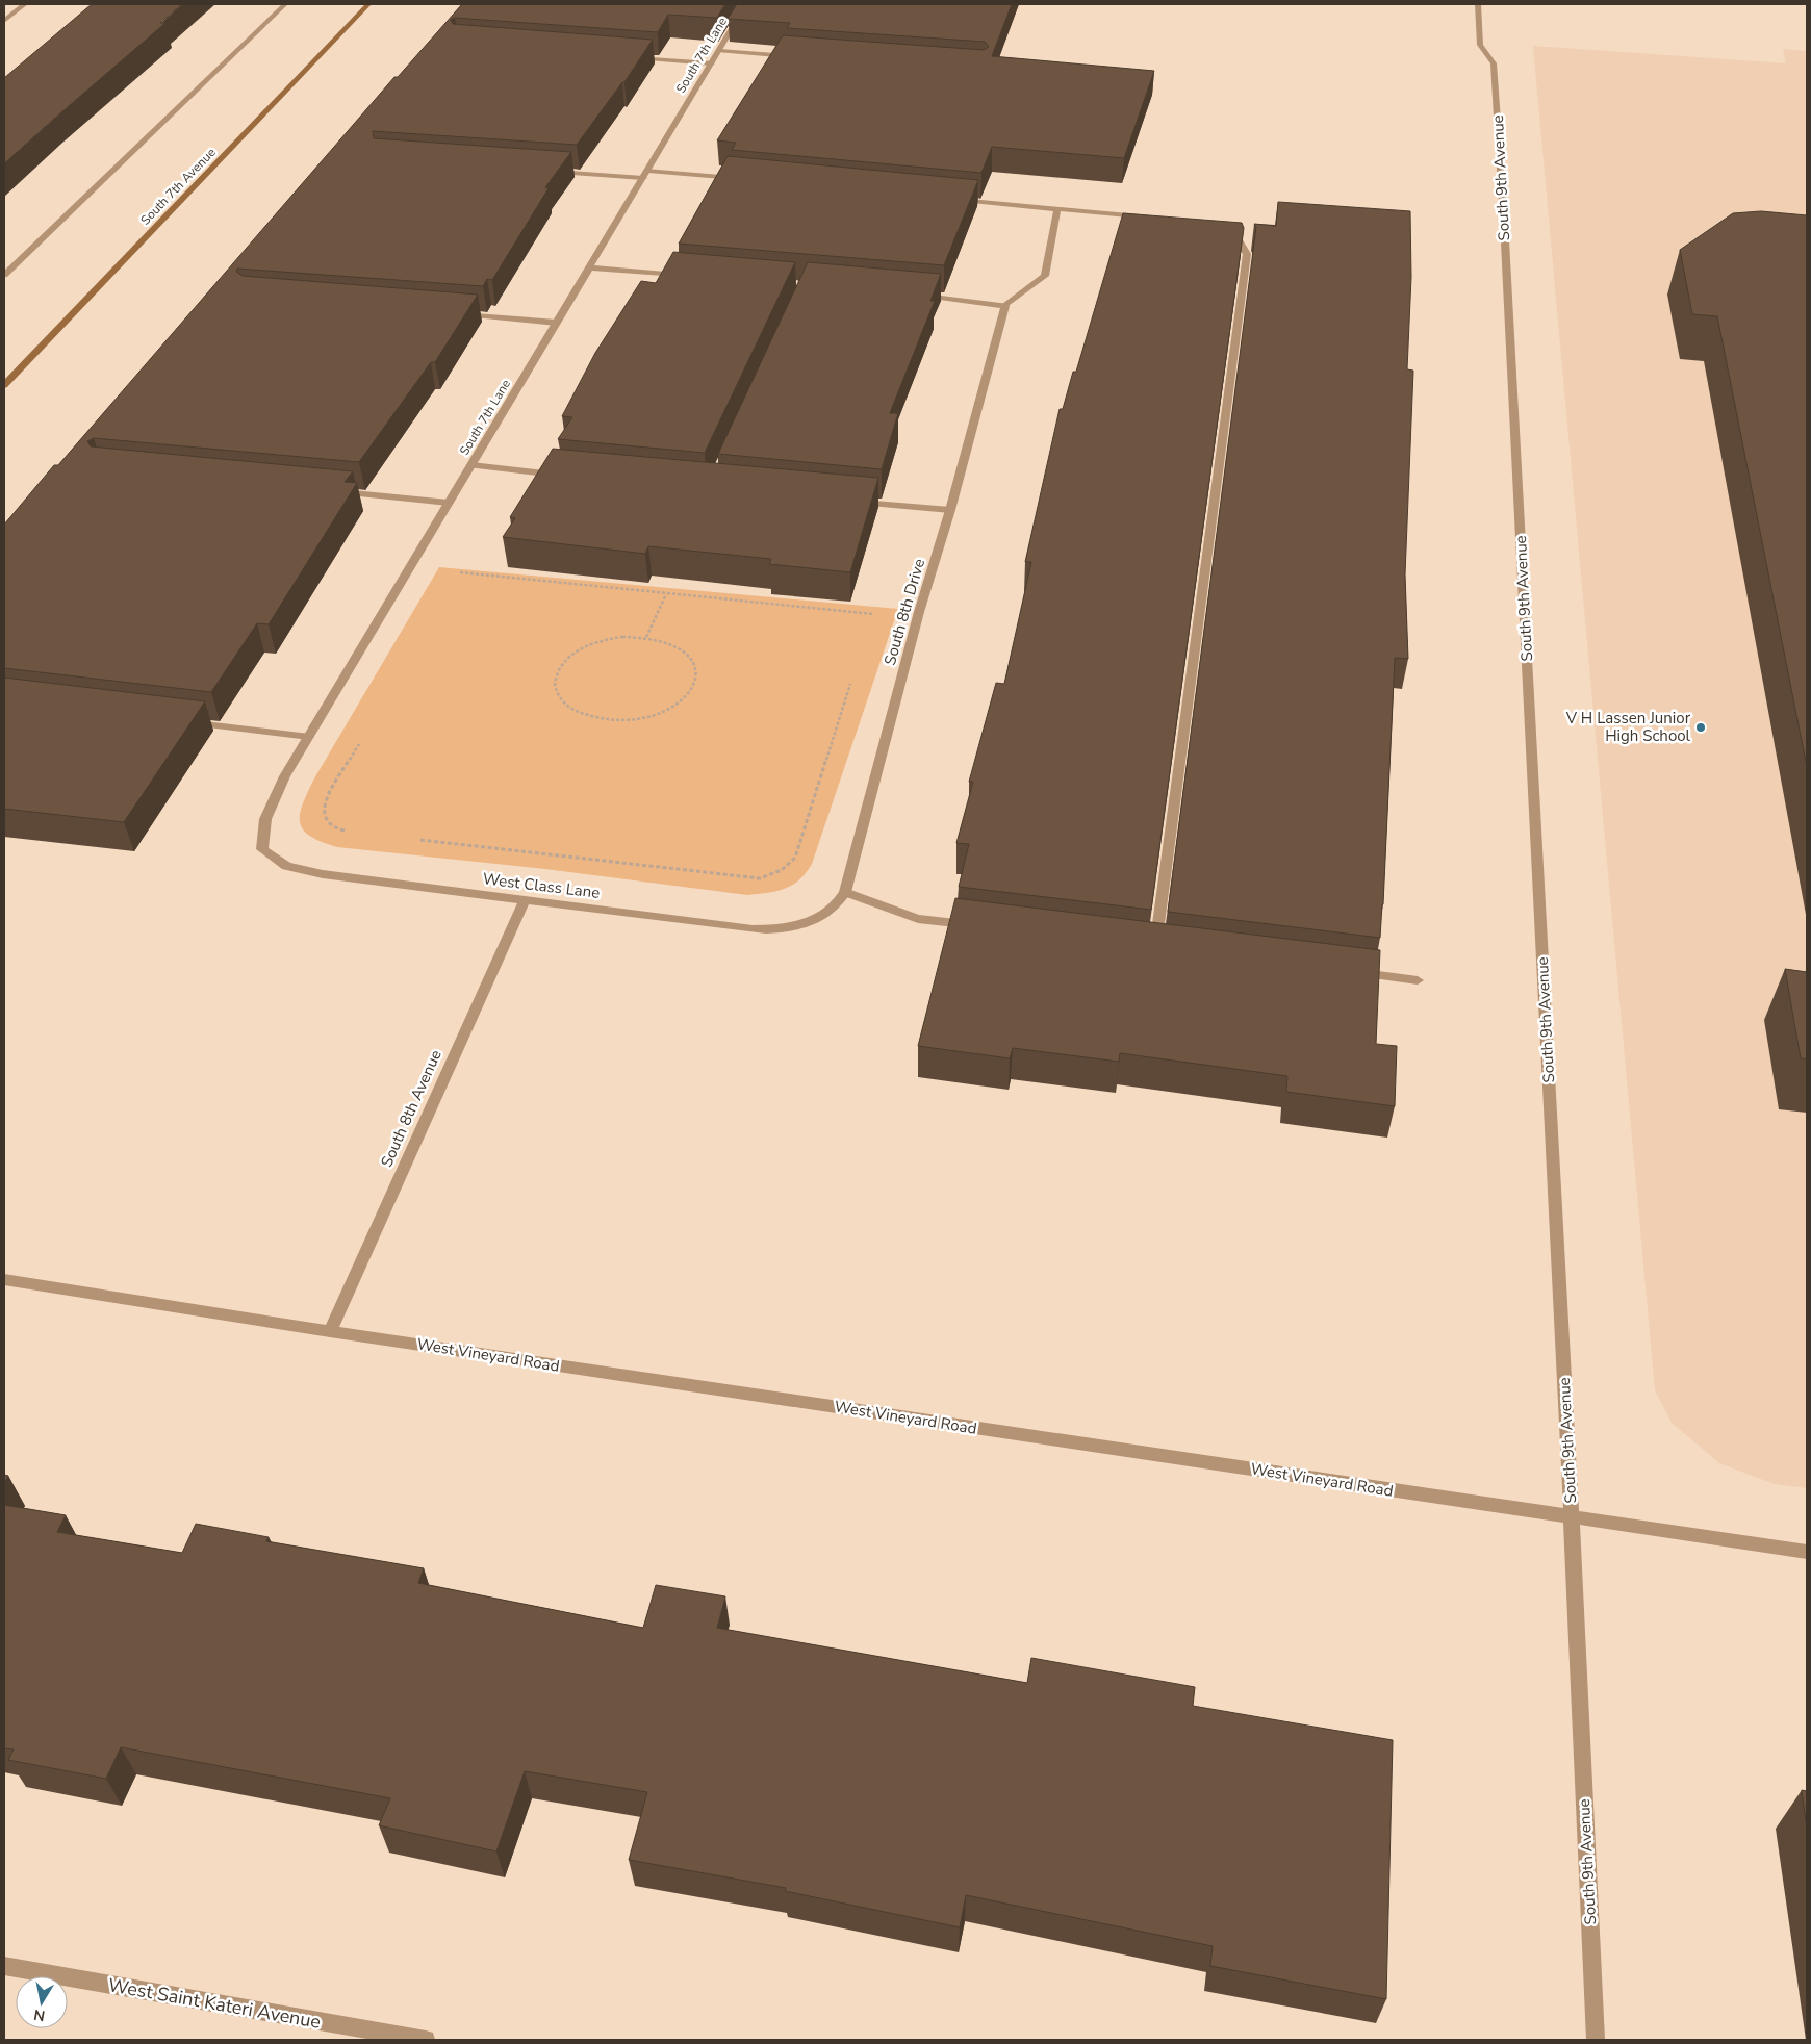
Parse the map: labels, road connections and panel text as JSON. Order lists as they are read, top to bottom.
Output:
{
  "streets": {
    "main road": ["South 7th Avenue"],
    "street": [
      "South 7th Lane",
      "South 9th Avenue",
      "South 8th Drive",
      "West Class Lane",
      "South 8th Avenue",
      "West Vineyard Road",
      "West Saint Kateri Avenue"
    ]
  },
  "crossings": [
    ["South 7th Lane", "West Class Lane"],
    ["South 9th Avenue", "West Vineyard Road"],
    ["South 8th Drive", "West Class Lane"],
    ["West Class Lane", "South 8th Avenue"],
    ["South 8th Avenue", "West Vineyard Road"]
  ],
  "places": ["V H Lassen Junior High School"],
  "north": "bottom"
}
